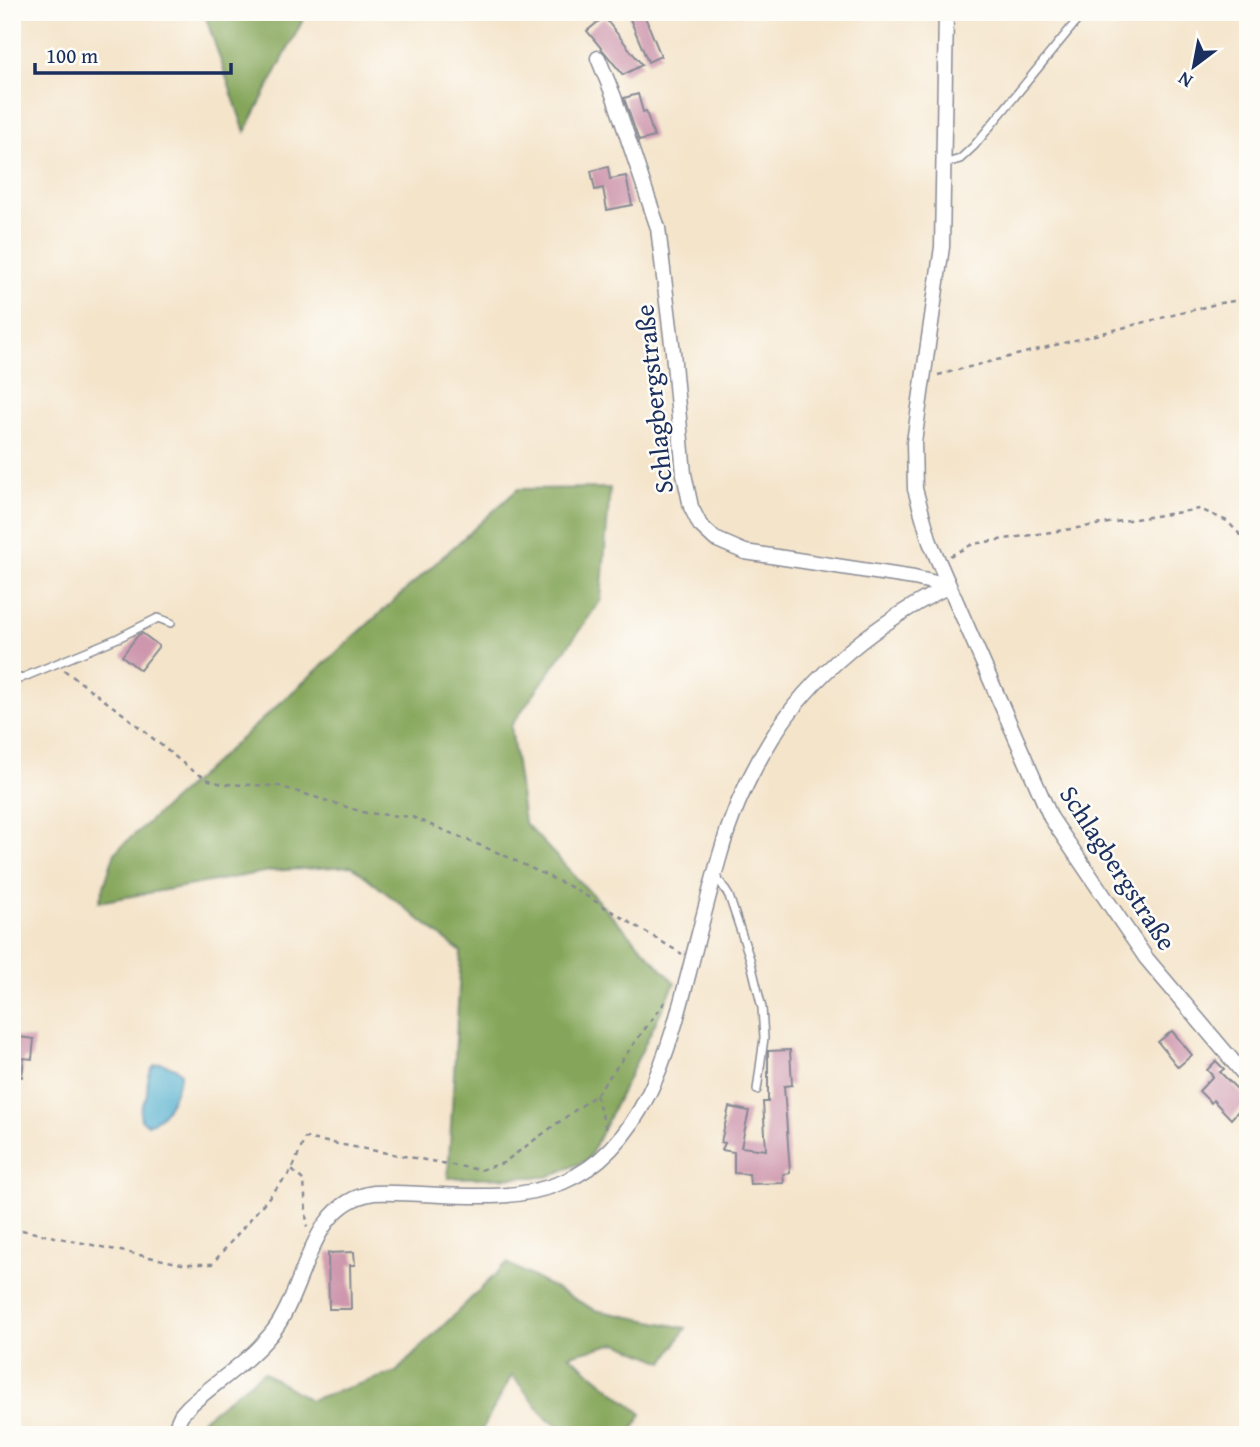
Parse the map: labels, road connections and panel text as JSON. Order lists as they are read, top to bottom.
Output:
{
  "streets": {
    "street": ["Schlagbergstraße"]
  },
  "scale_bar": "100 m",
  "north": "bottom left"
}
